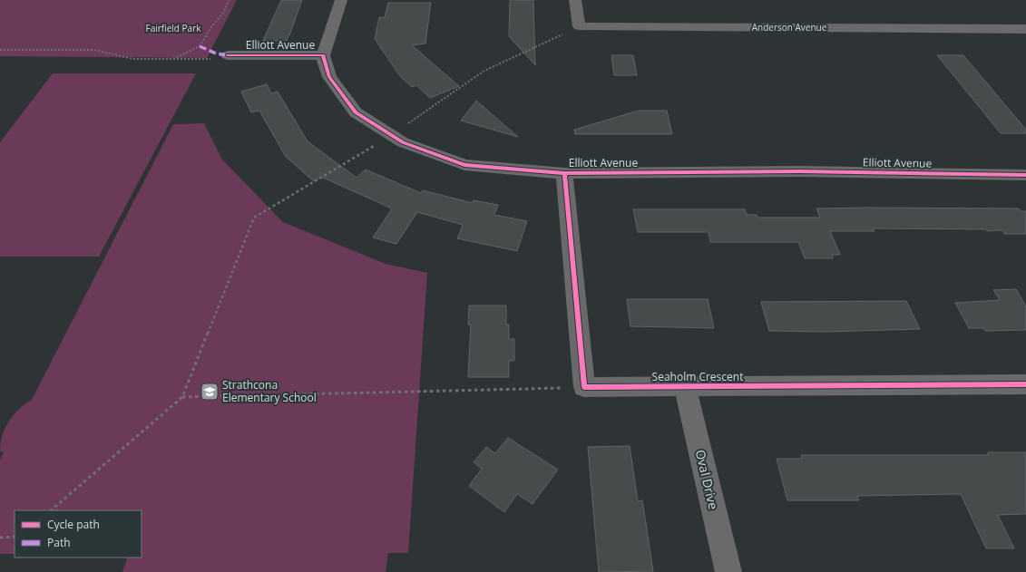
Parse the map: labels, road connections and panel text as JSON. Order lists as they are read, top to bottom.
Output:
{
  "streets": {
    "street": [
      "Anderson Avenue",
      "Elliott Avenue",
      "Seaholm Crescent",
      "Oval Drive"
    ]
  },
  "crossings": [
    ["Seaholm Crescent", "Oval Drive"]
  ],
  "parks": ["Fairfield Park"],
  "places": {
    "school or university": ["Strathcona Elementary School"]
  },
  "legend": ["Cycle path", "Path"]
}
